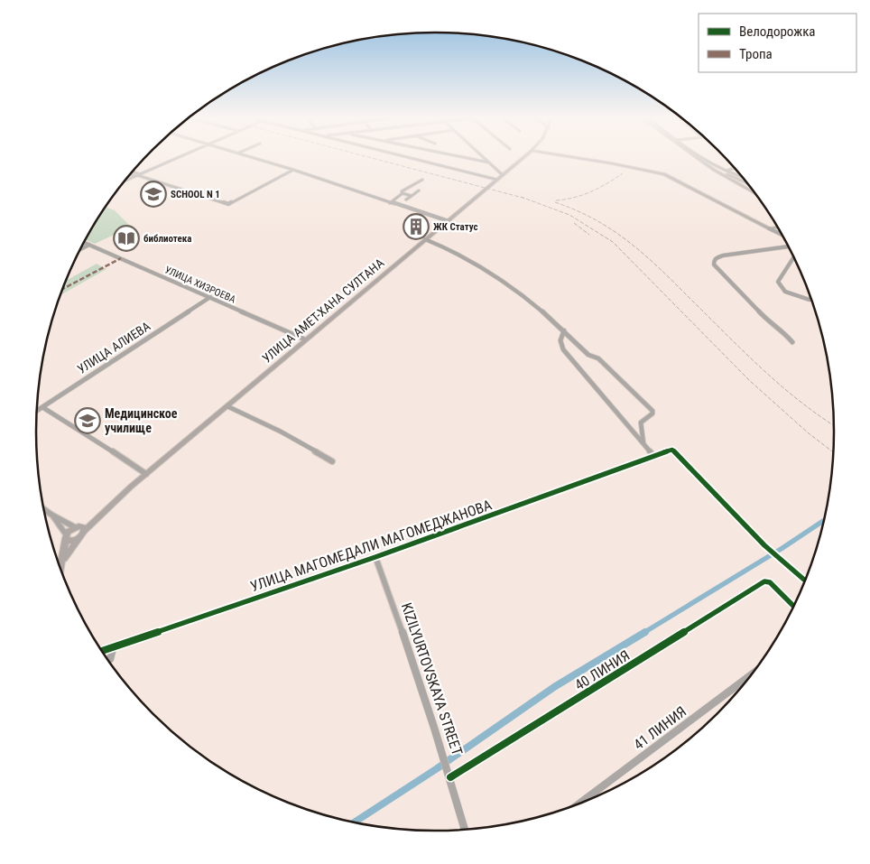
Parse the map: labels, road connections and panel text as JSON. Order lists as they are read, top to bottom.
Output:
{
  "streets": {
    "main road": ["УЛИЦА АМЕТ-ХАНА СУЛТАНА"],
    "street": [
      "УЛИЦА ХИЗРОЕВА",
      "УЛИЦА АЛИЕВА",
      "УЛИЦА МАГОМЕДАЛИ МАГОМЕДЖАНОВA",
      "40 ЛИНИЯ",
      "KIZILYURTOVSKAYA STREET",
      "41 ЛИНИЯ"
    ]
  },
  "crossings": [
    ["УЛИЦА ХИЗРОЕВА", "УЛИЦА АМЕТ-ХАНА СУЛТАНА"],
    ["УЛИЦА ХИЗРОЕВА", "УЛИЦА АЛИЕВА"],
    ["УЛИЦА МАГОМЕДАЛИ МАГОМЕДЖАНОВA", "KIZILYURTOVSKAYA STREET"],
    ["40 ЛИНИЯ", "KIZILYURTOVSKAYA STREET"]
  ],
  "places": {
    "school or university": ["SCHOOL N 1", "Медицинское училище"],
    "building": ["ЖК Статус"],
    "library": ["библиотека"]
  },
  "legend": ["Велодорожка", "Тропа"]
}
